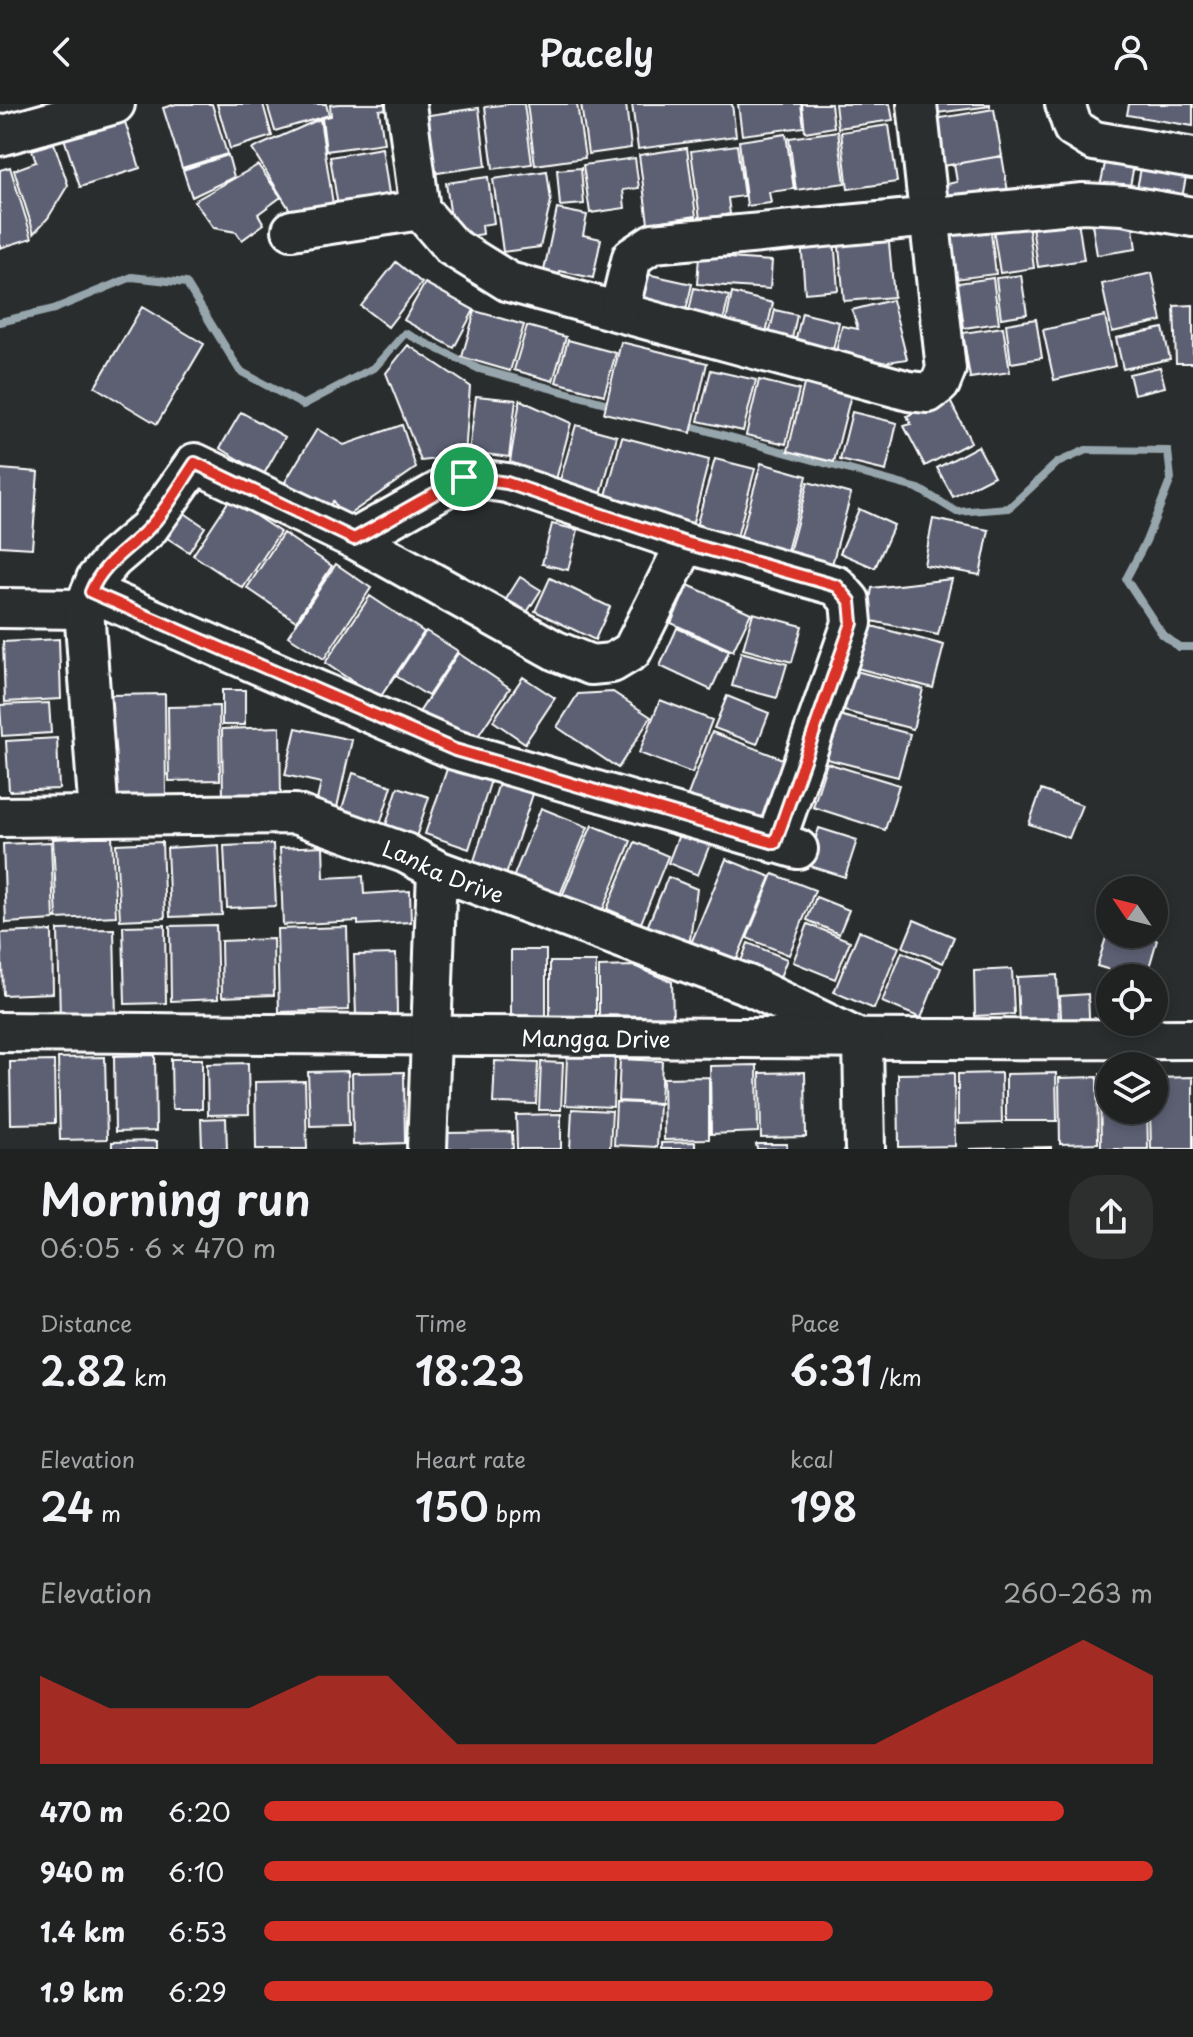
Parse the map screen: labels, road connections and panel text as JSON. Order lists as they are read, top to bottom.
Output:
{
  "streets": {
    "street": ["Lanka Drive", "Mangga Drive"]
  },
  "crossings": [
    ["Lanka Drive", "Mangga Drive"]
  ],
  "north": "top left",
  "page": {
    "header": "Pacely",
    "heading": ["Morning run", "06:05 · 6 × 470 m"],
    "stats": [
      ["Distance", "2.82 km"],
      ["Time", "18:23"],
      ["Pace", "6:31 /km"],
      ["Elevation", "24 m"],
      ["Heart rate", "150 bpm"],
      ["kcal", "198"]
    ],
    "chart": ["Elevation", "260–263 m"],
    "list": [
      {
        "name": "470 m",
        "note": "6:20"
      },
      {
        "name": "940 m",
        "note": "6:10"
      },
      {
        "name": "1.4 km",
        "note": "6:53"
      },
      {
        "name": "1.9 km",
        "note": "6:29"
      }
    ]
  }
}
